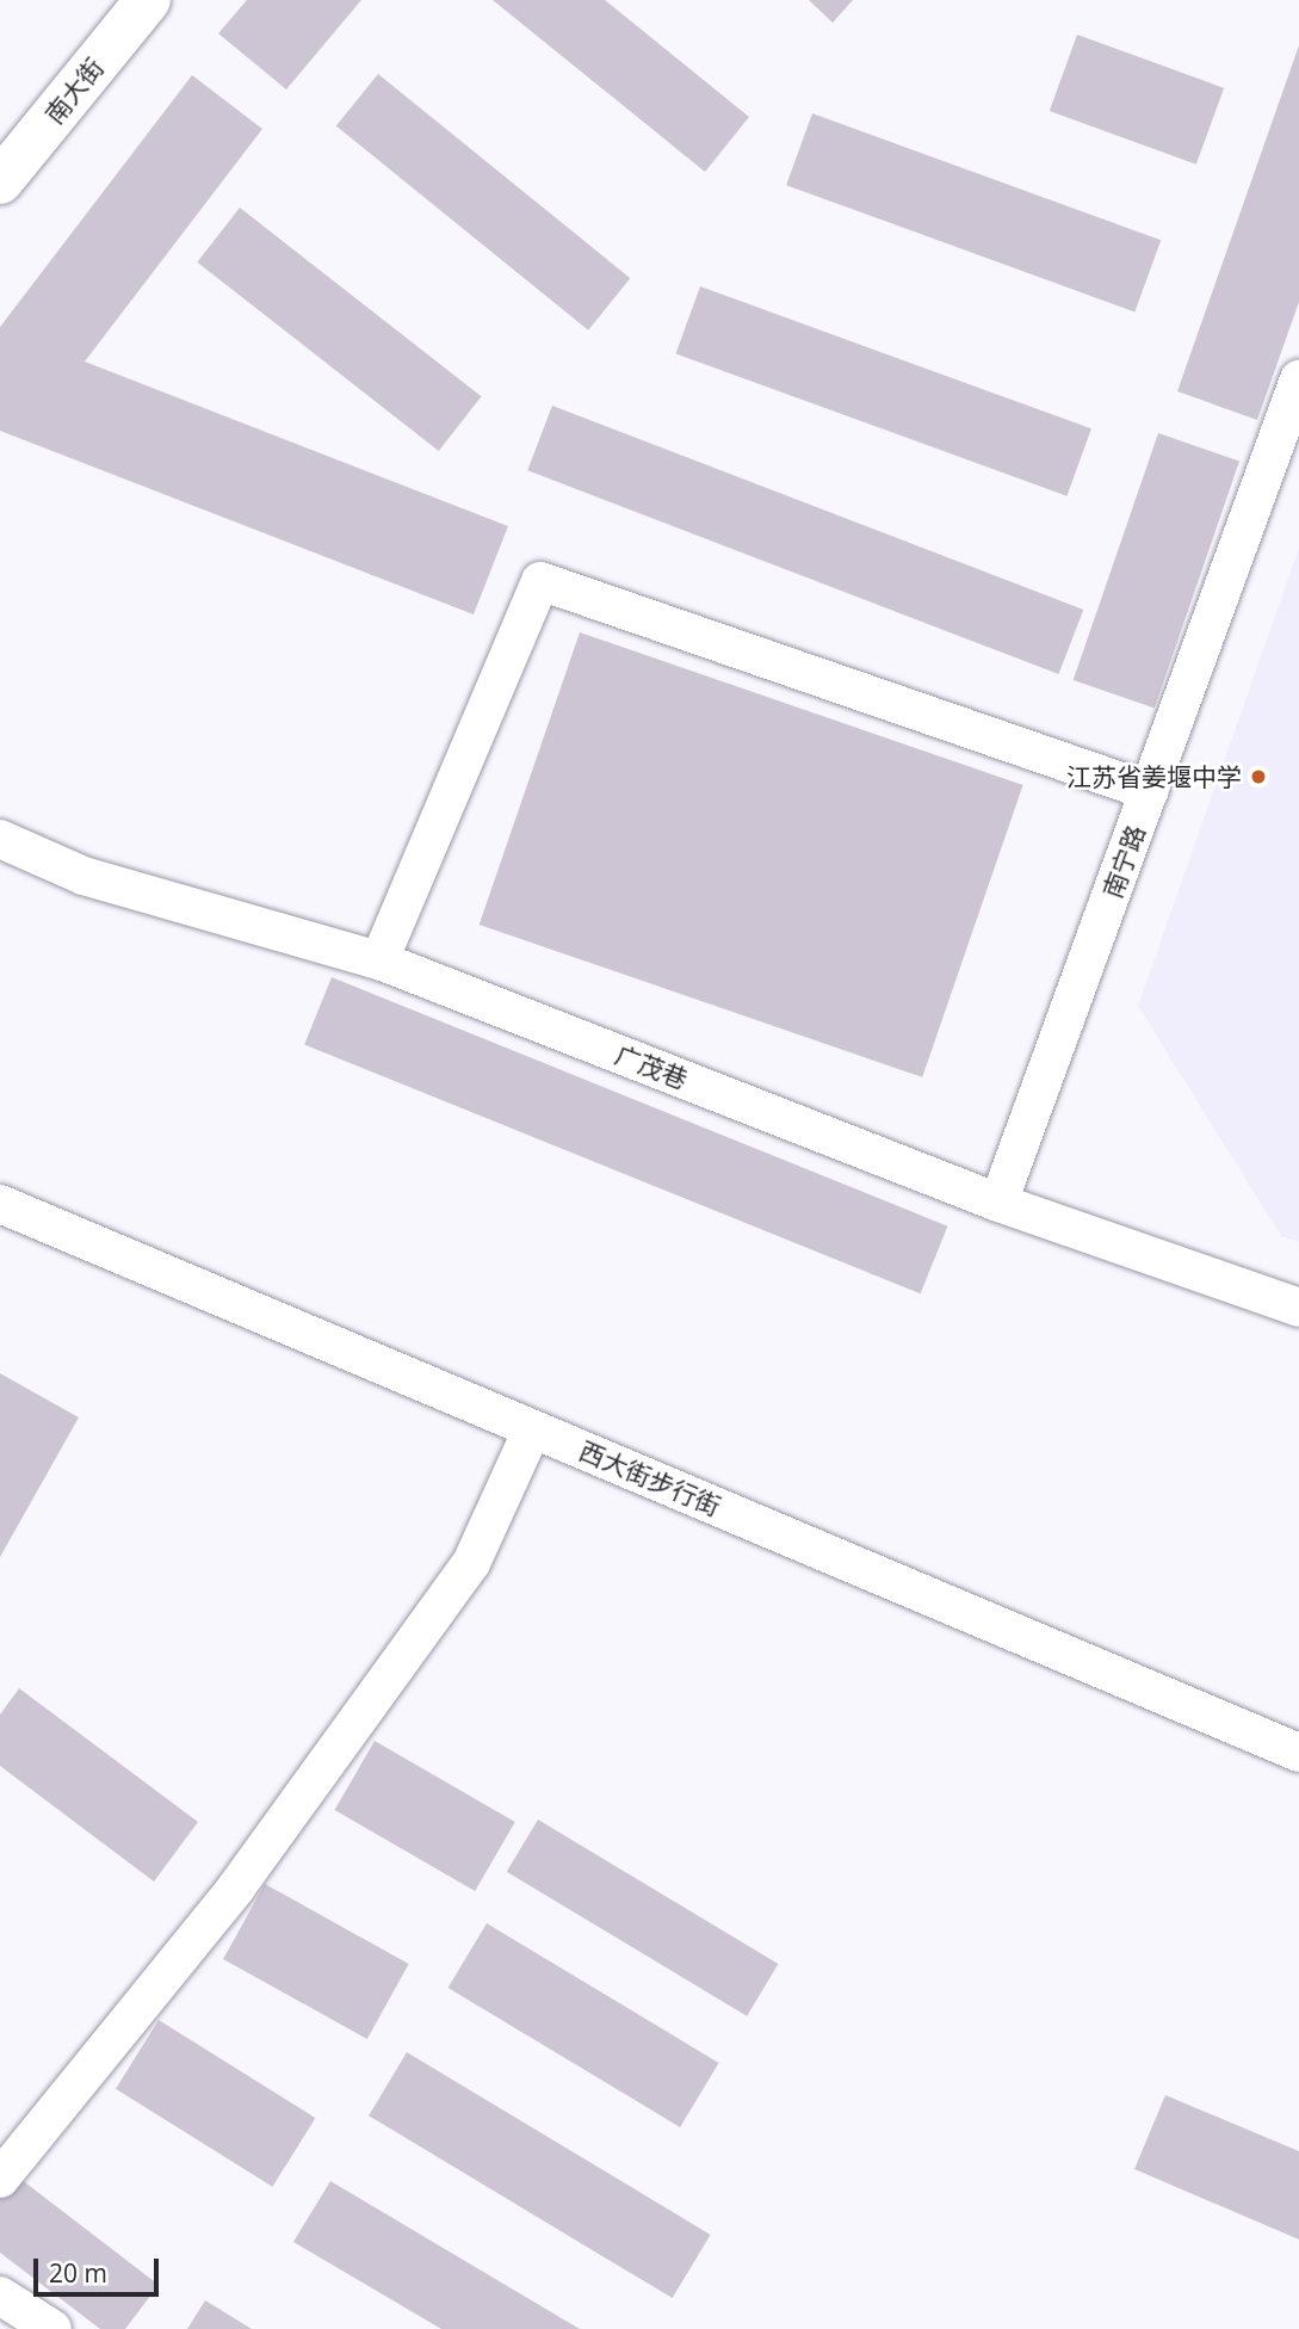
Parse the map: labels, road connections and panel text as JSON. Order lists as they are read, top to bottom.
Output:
{
  "streets": {
    "street": [
      "南大街",
      "南宁路",
      "广茂巷",
      "西大街步行街"
    ]
  },
  "crossings": [
    ["南宁路", "广茂巷"]
  ],
  "places": ["江苏省姜堰中学"],
  "scale_bar": "20 m"
}
